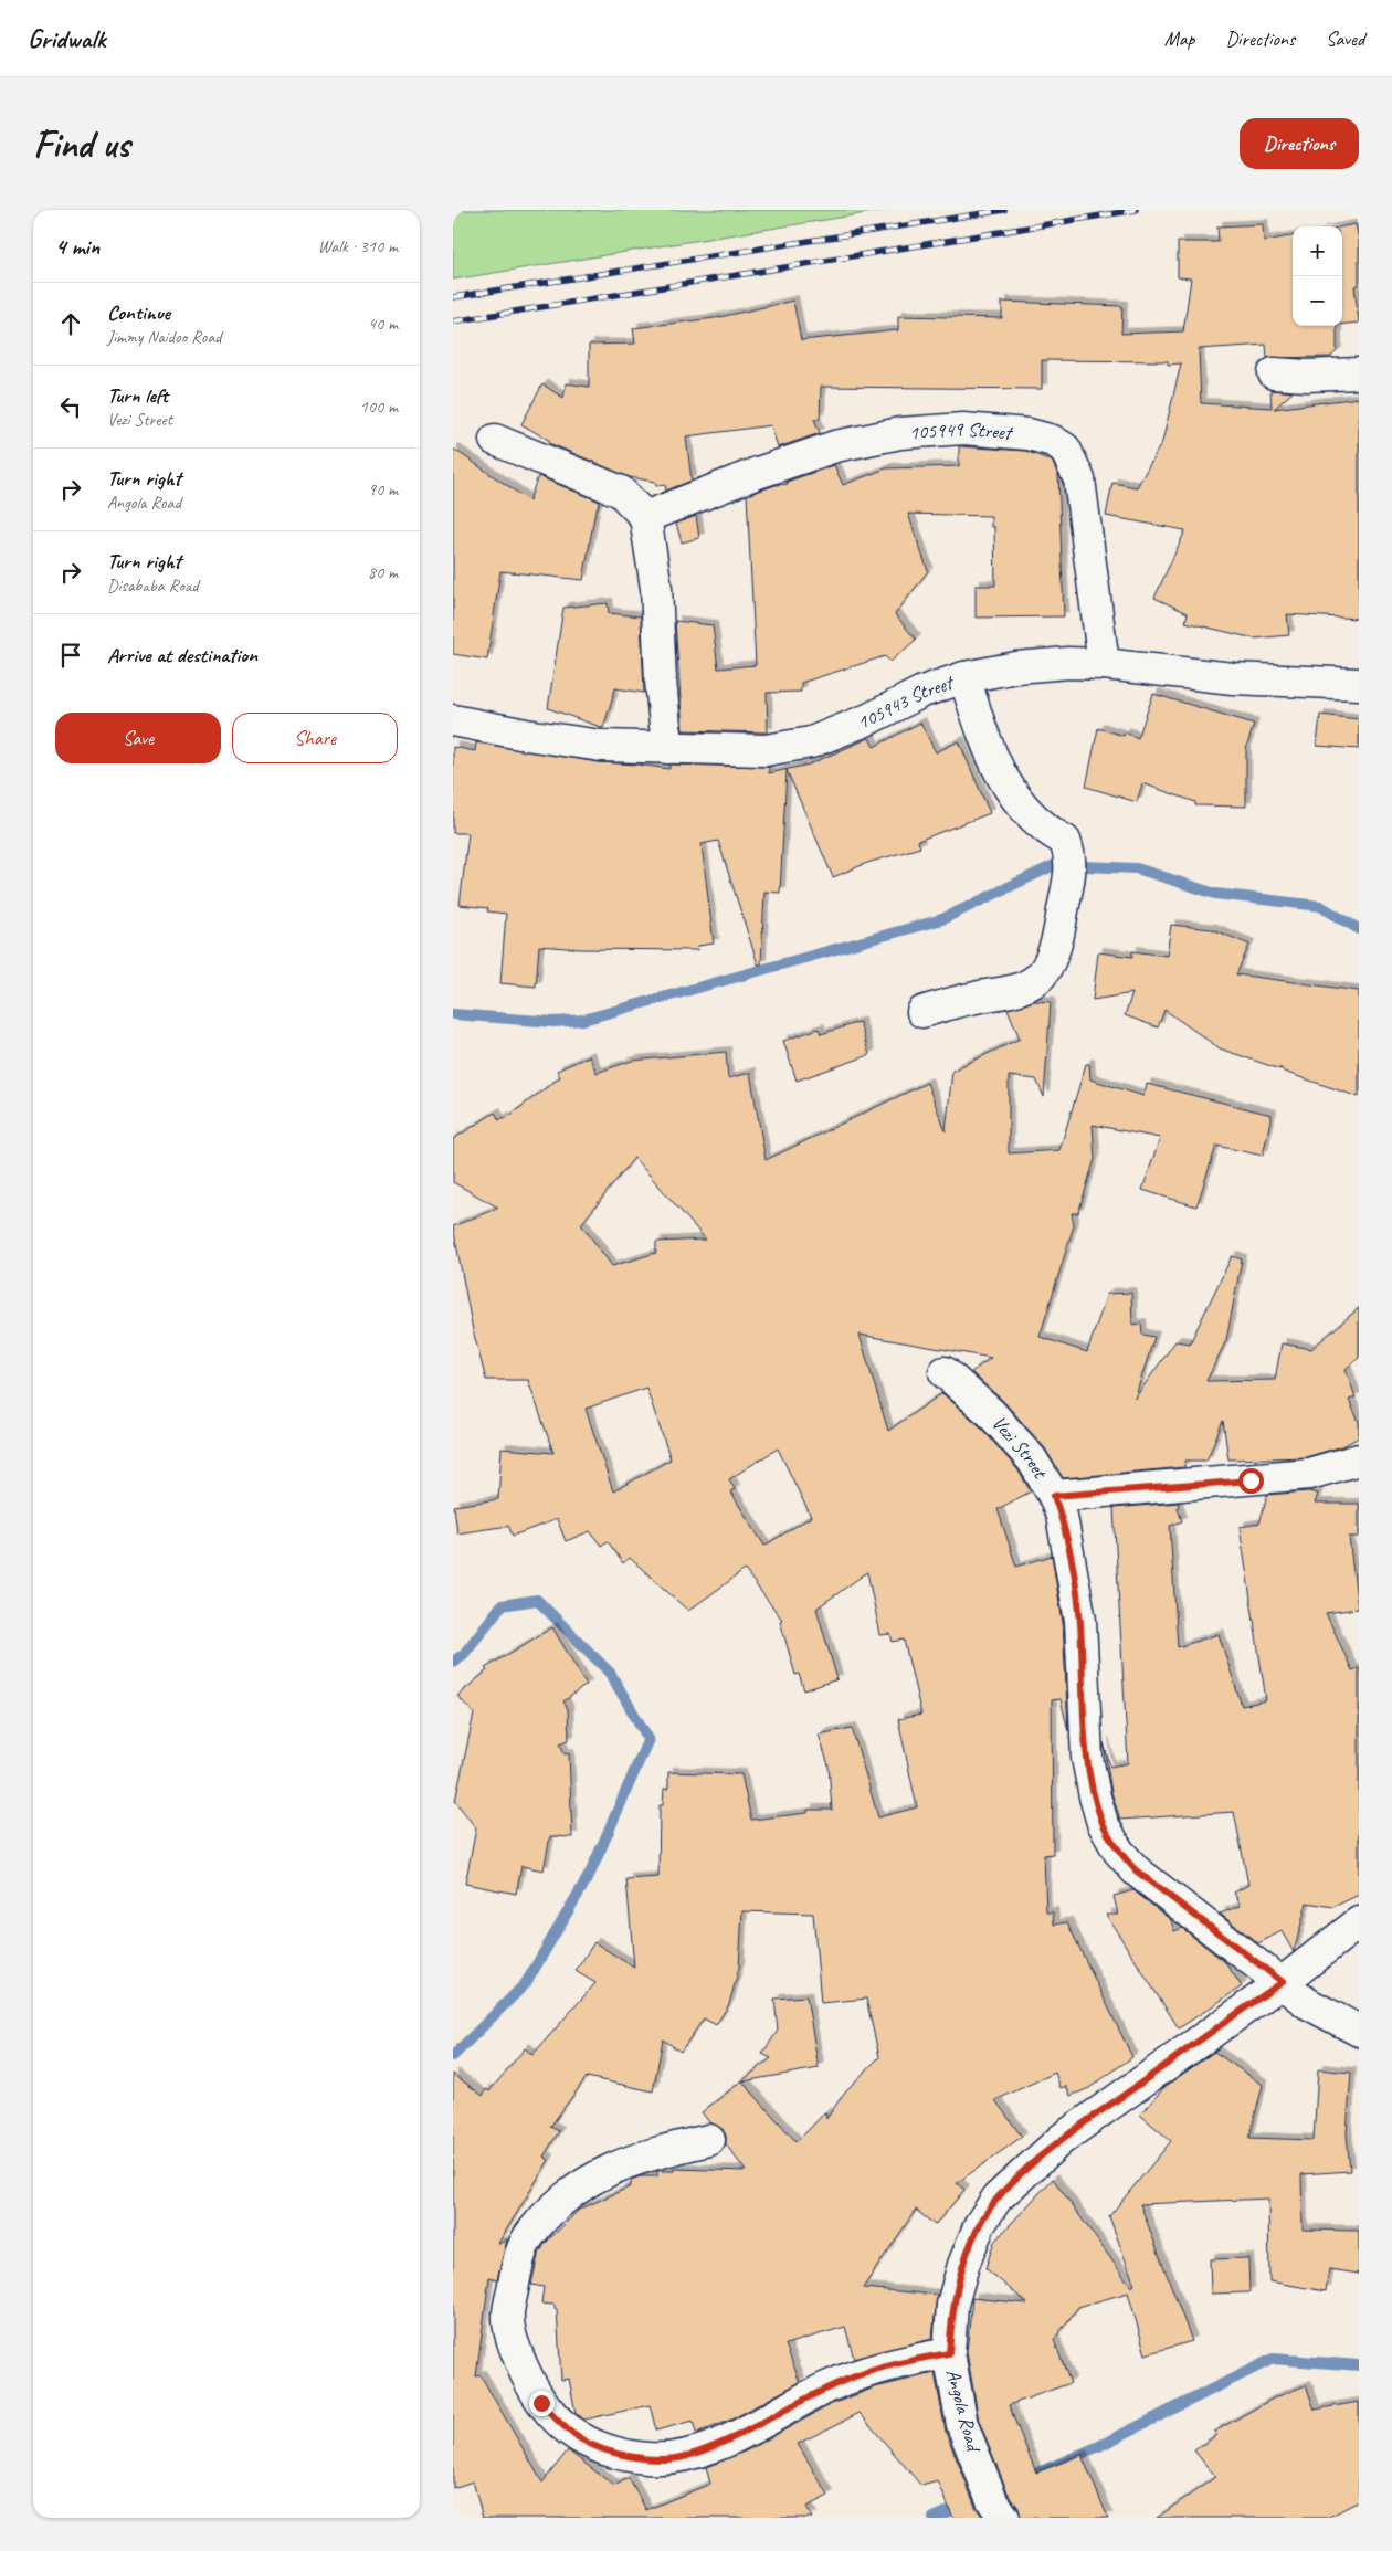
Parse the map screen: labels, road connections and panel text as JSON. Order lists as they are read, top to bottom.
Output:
{
  "streets": {
    "street": [
      "105949 Street",
      "105943 Street",
      "Vezi Street",
      "Angola Road"
    ]
  },
  "crossings": [
    ["105949 Street", "105943 Street"],
    ["Vezi Street", "Angola Road"]
  ],
  "page": {
    "header": "Gridwalk",
    "nav": ["Map", "Directions", "Saved"],
    "buttons": [
      "Directions",
      ["Save", "Share"]
    ],
    "title": "Find us",
    "heading": ["4 min", "Walk · 310 m"],
    "map_buttons": ["+", "−"],
    "list": [
      ["Continue", "Jimmy Naidoo Road", "40 m"],
      ["Turn left", "Vezi Street", "100 m"],
      ["Turn right", "Angola Road", "90 m"],
      ["Turn right", "Disababa Road", "80 m"],
      "Arrive at destination"
    ]
  }
}
